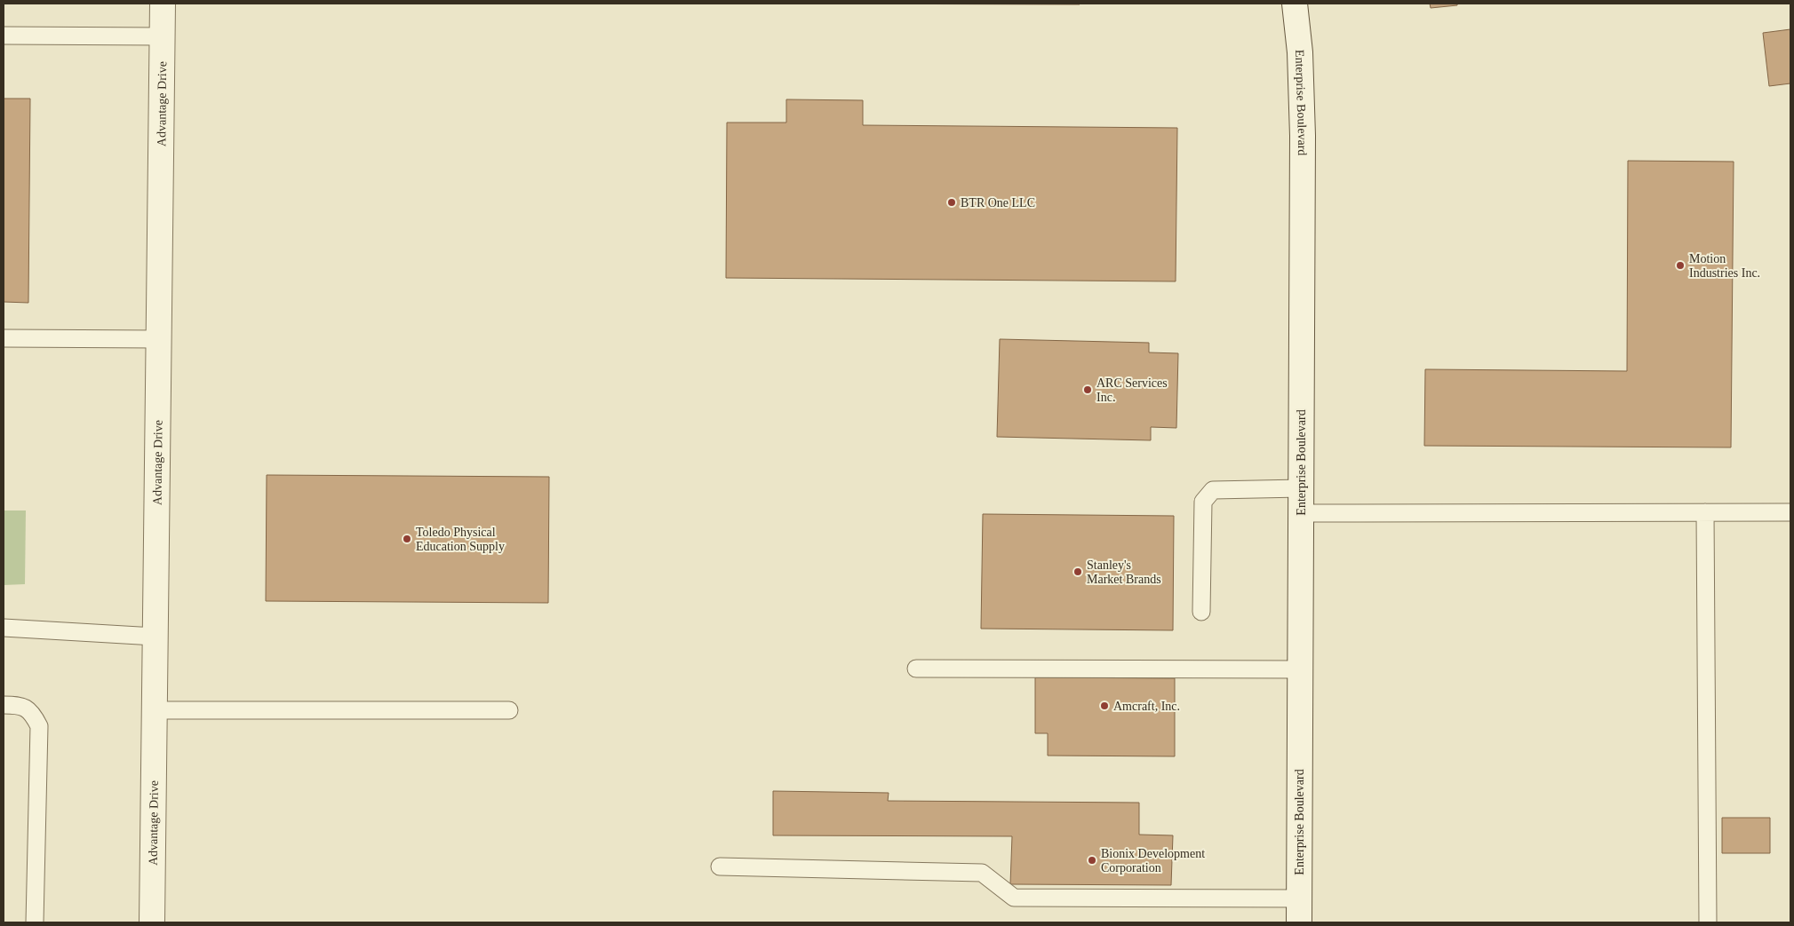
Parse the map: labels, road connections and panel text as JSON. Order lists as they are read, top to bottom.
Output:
{
  "streets": {
    "street": ["Enterprise Boulevard", "Advantage Drive"]
  },
  "places": [
    "BTR One LLC",
    "Motion Industries Inc.",
    "ARC Services Inc.",
    "Toledo Physical Education Supply",
    "Stanley's Market Brands",
    "Amcraft, Inc.",
    "Bionix Development Corporation"
  ]
}
